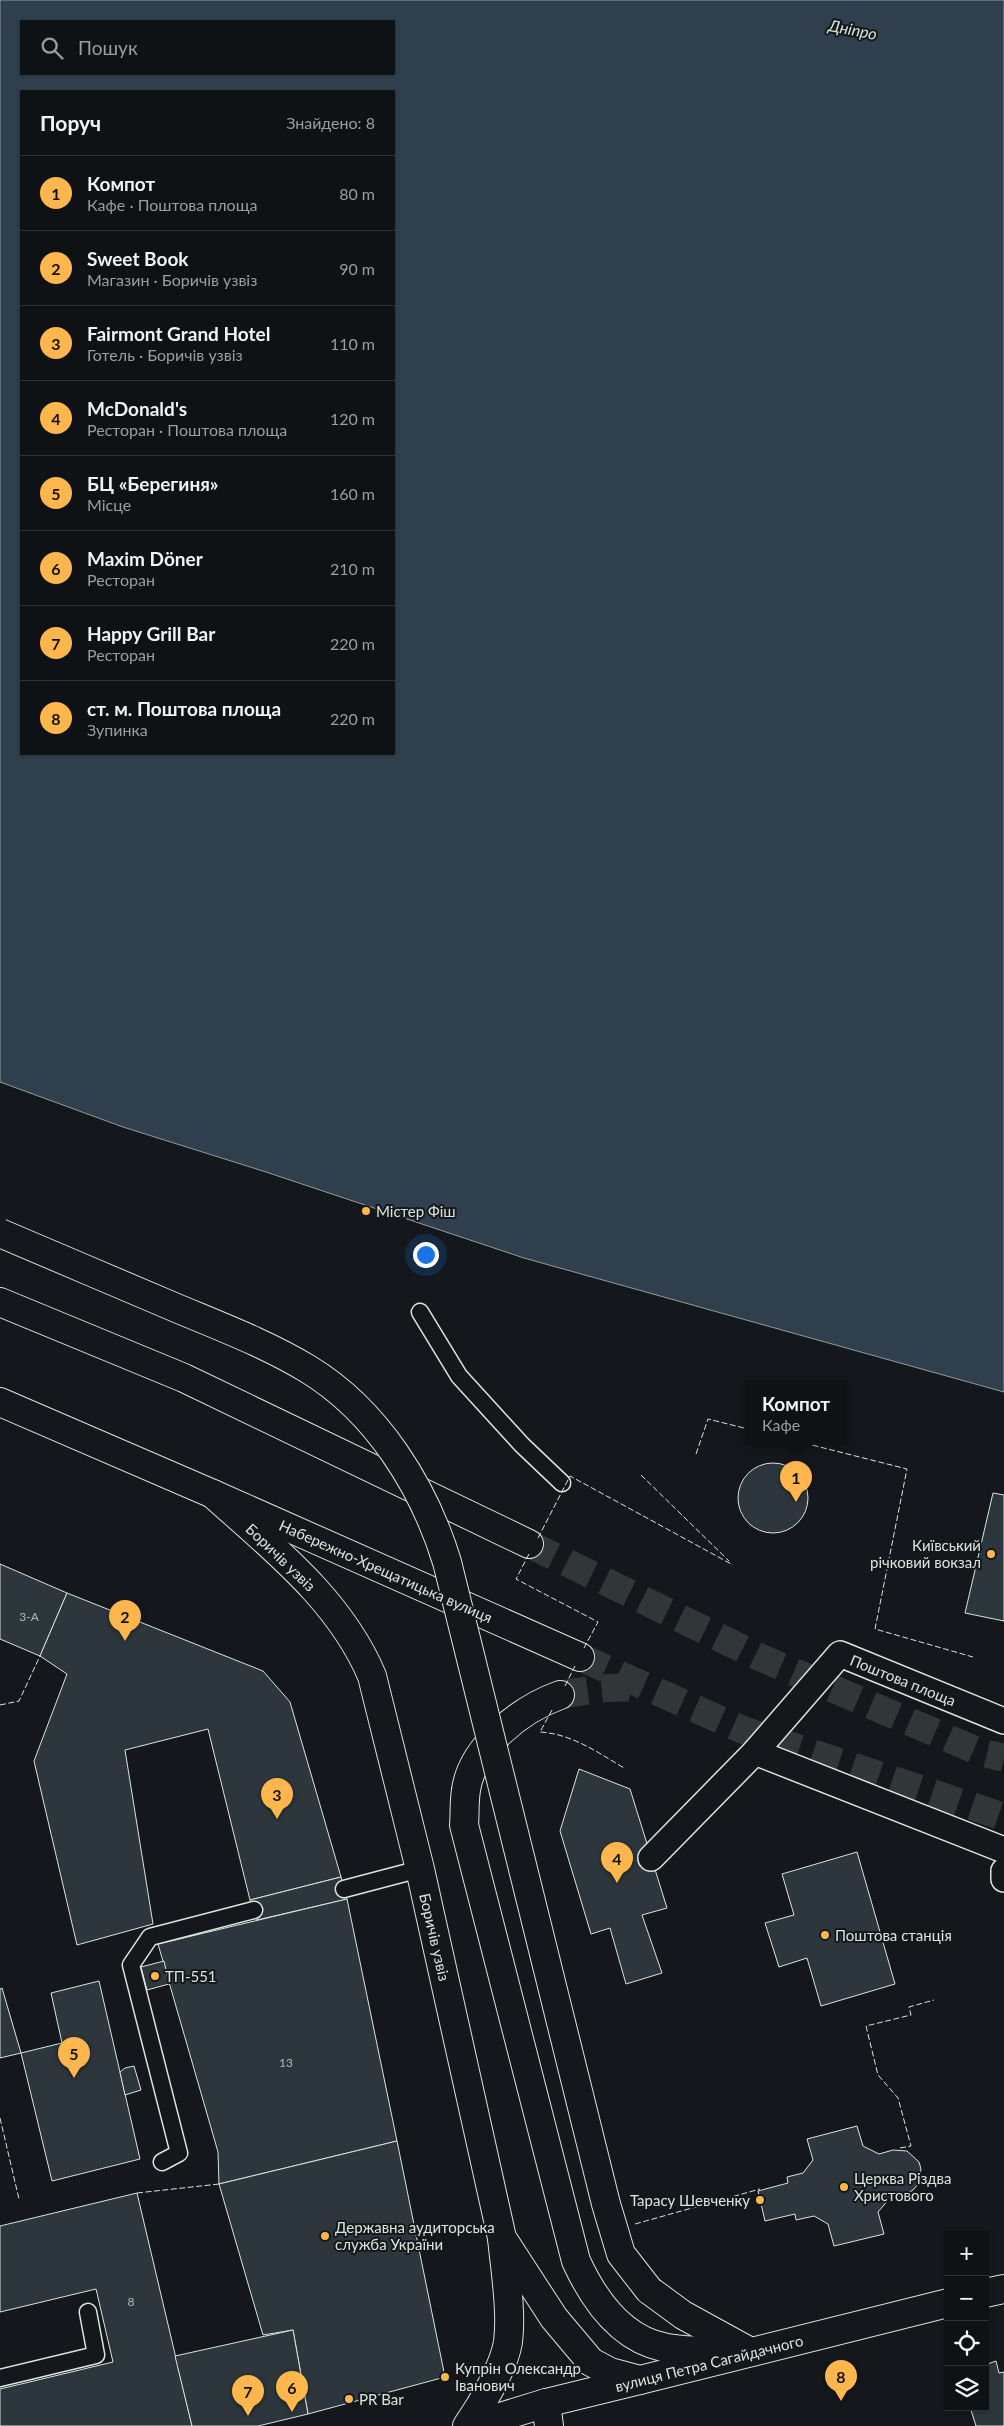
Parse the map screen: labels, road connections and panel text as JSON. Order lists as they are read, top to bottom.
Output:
{
  "streets": {
    "main road": ["Боричів узвіз", "Набережно-Хрещатицька вулиця", "вулиця Петра Сагайдачного"],
    "street": ["Поштова площа"]
  },
  "crossings": [
    ["Боричів узвіз", "Набережно-Хрещатицька вулиця"],
    ["Боричів узвіз", "вулиця Петра Сагайдачного"]
  ],
  "water": ["Дніпро"],
  "places": [
    "Містер Фіш",
    "Київський річковий вокзал",
    "Поштова станція",
    "ТП-551",
    "Церква Різдва Христового",
    "Тарасу Шевченку",
    "Державна аудиторська служба України",
    "Купрін Олександр Іванович",
    "PR Bar"
  ],
  "house_numbers": ["3-А", "13", "8"],
  "page": {
    "search": "Пошук",
    "heading": ["Поруч", "Знайдено: 8"],
    "list": [
      {
        "mark": "1",
        "name": "Компот",
        "note": "Кафе · Поштова площа",
        "value": "80 m"
      },
      {
        "mark": "2",
        "name": "Sweet Book",
        "note": "Магазин · Боричів узвіз",
        "value": "90 m"
      },
      {
        "mark": "3",
        "name": "Fairmont Grand Hotel",
        "note": "Готель · Боричів узвіз",
        "value": "110 m"
      },
      {
        "mark": "4",
        "name": "McDonald's",
        "note": "Ресторан · Поштова площа",
        "value": "120 m"
      },
      {
        "mark": "5",
        "name": "БЦ «Берегиня»",
        "note": "Місце",
        "value": "160 m"
      },
      {
        "mark": "6",
        "name": "Maxim Döner",
        "note": "Ресторан",
        "value": "210 m"
      },
      {
        "mark": "7",
        "name": "Happy Grill Bar",
        "note": "Ресторан",
        "value": "220 m"
      },
      {
        "mark": "8",
        "name": "ст. м. Поштова площа",
        "note": "Зупинка",
        "value": "220 m"
      }
    ],
    "popup": ["Компот", "Кафе"],
    "pins": [
      "1",
      "2",
      "3",
      "4",
      "5",
      "8",
      "6",
      "7"
    ],
    "map_buttons": ["+", "−"]
  }
}
